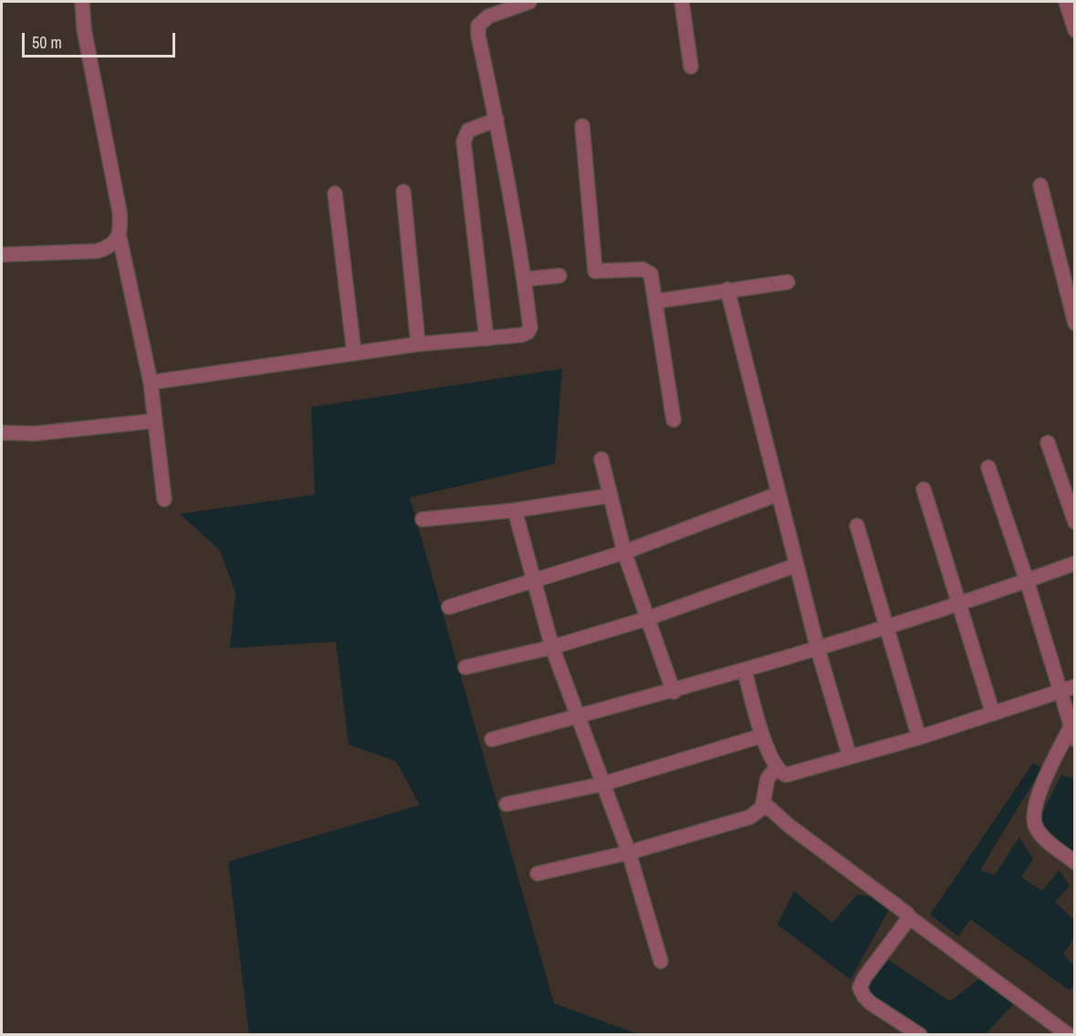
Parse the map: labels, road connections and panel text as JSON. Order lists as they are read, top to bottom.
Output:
{
  "scale_bar": "50 m"
}
